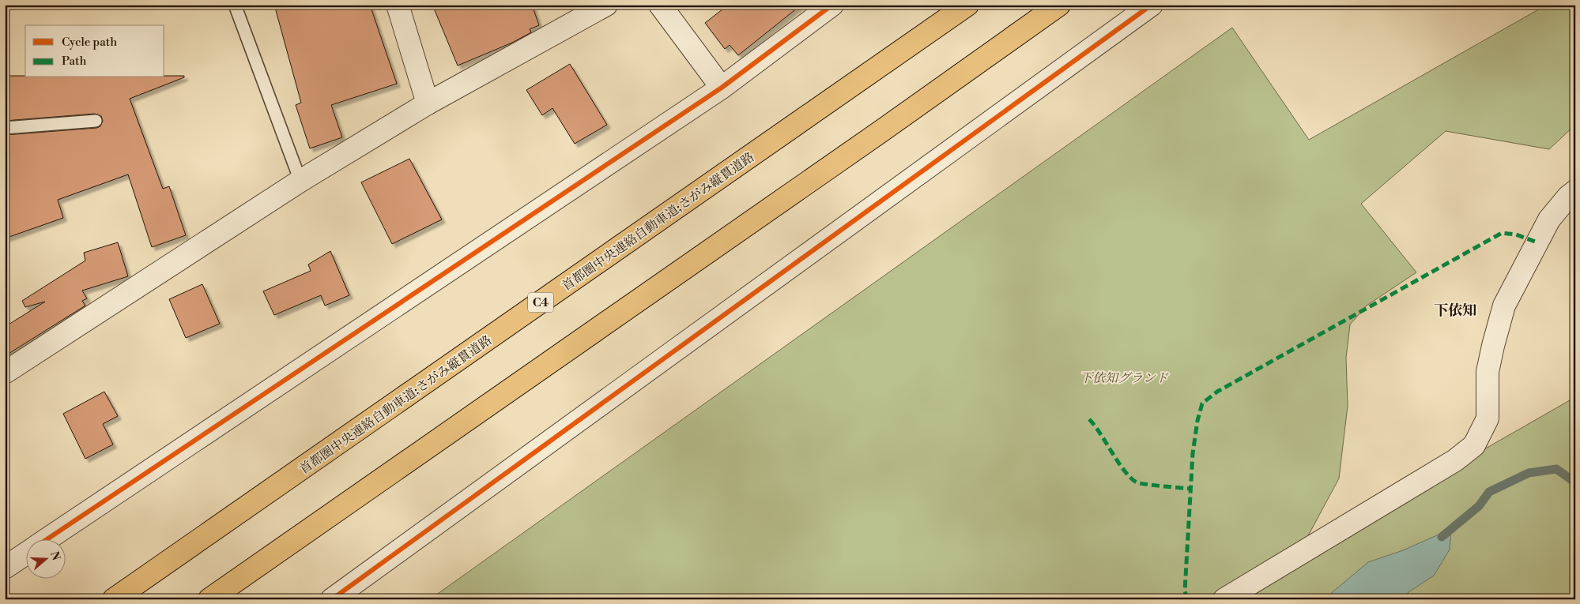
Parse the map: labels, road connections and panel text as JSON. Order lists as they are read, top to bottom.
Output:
{
  "streets": {
    "highway": ["首都圏中央連絡自動車道;さがみ縦貫道路", "C4"]
  },
  "districts": ["下依知"],
  "parks": ["下依知グランド"],
  "legend": ["Cycle path", "Path"],
  "north": "right"
}
